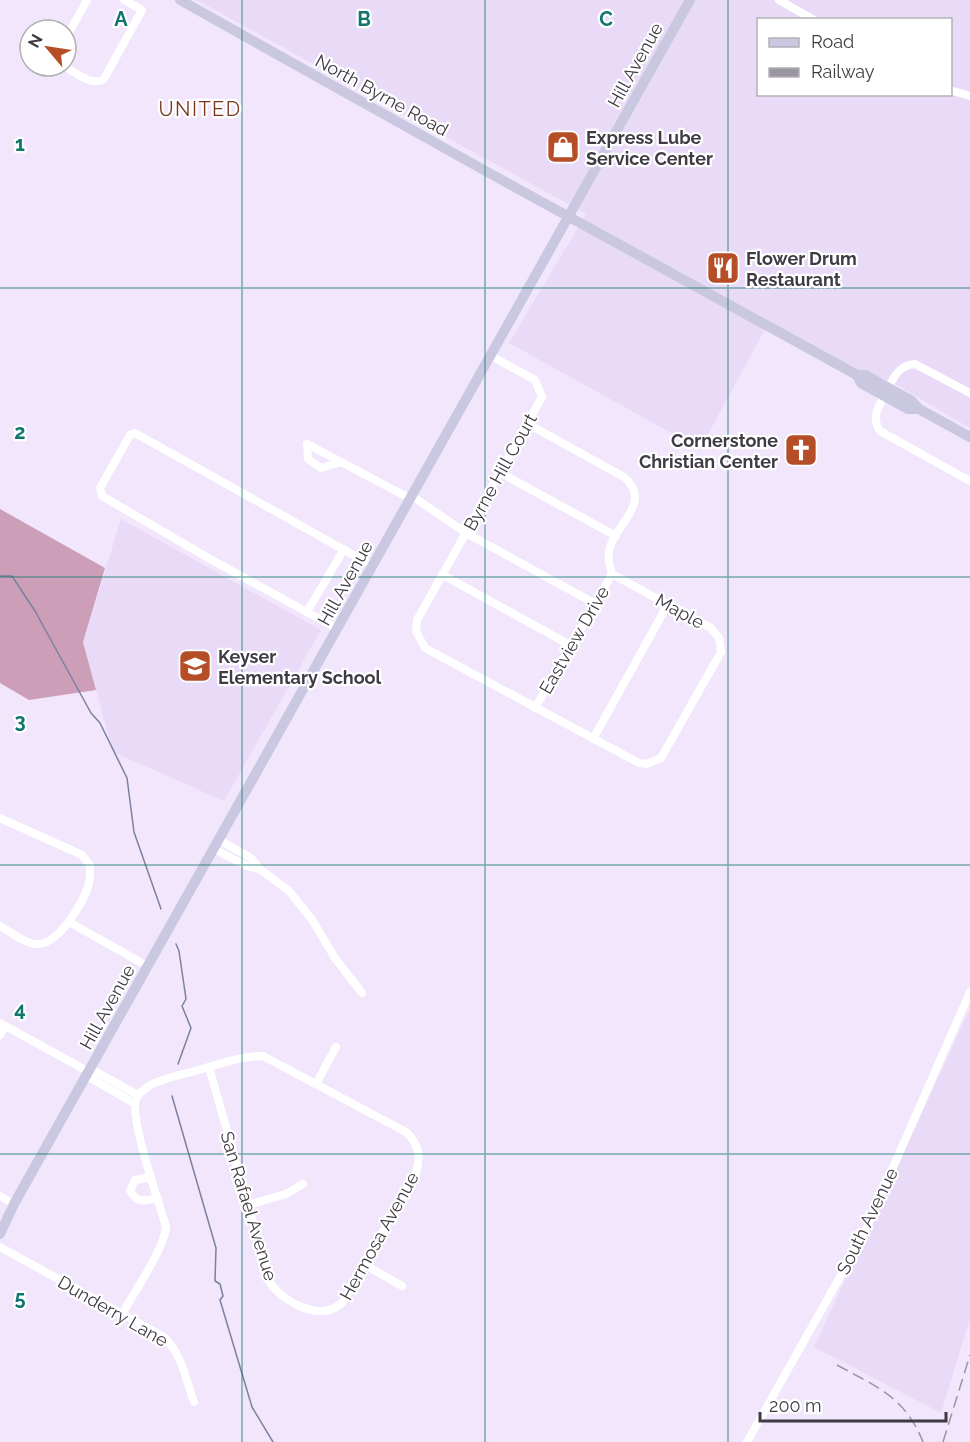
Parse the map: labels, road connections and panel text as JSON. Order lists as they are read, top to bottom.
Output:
{
  "streets": {
    "main road": ["Hill Avenue", "North Byrne Road"],
    "street": [
      "Byrne Hill Court",
      "Maple",
      "Eastview Drive",
      "San Rafael Avenue",
      "South Avenue",
      "Hermosa Avenue",
      "Dunderry Lane"
    ]
  },
  "crossings": [
    ["Hill Avenue", "North Byrne Road"],
    ["Hill Avenue", "Byrne Hill Court"],
    ["Byrne Hill Court", "Maple"],
    ["Byrne Hill Court", "Eastview Drive"],
    ["Maple", "Eastview Drive"],
    ["San Rafael Avenue", "Hermosa Avenue"]
  ],
  "districts": ["UNITED"],
  "places": {
    "shop": ["Express Lube Service Center"],
    "restaurant": ["Flower Drum Restaurant"],
    "church": ["Cornerstone Christian Center"],
    "school or university": ["Keyser Elementary School"]
  },
  "legend": ["Road", "Railway"],
  "scale_bar": "200 m",
  "north": "top left",
  "grid": {
    "columns": ["A", "B", "C"],
    "rows": [
      "1",
      "2",
      "3",
      "4",
      "5"
    ]
  }
}
